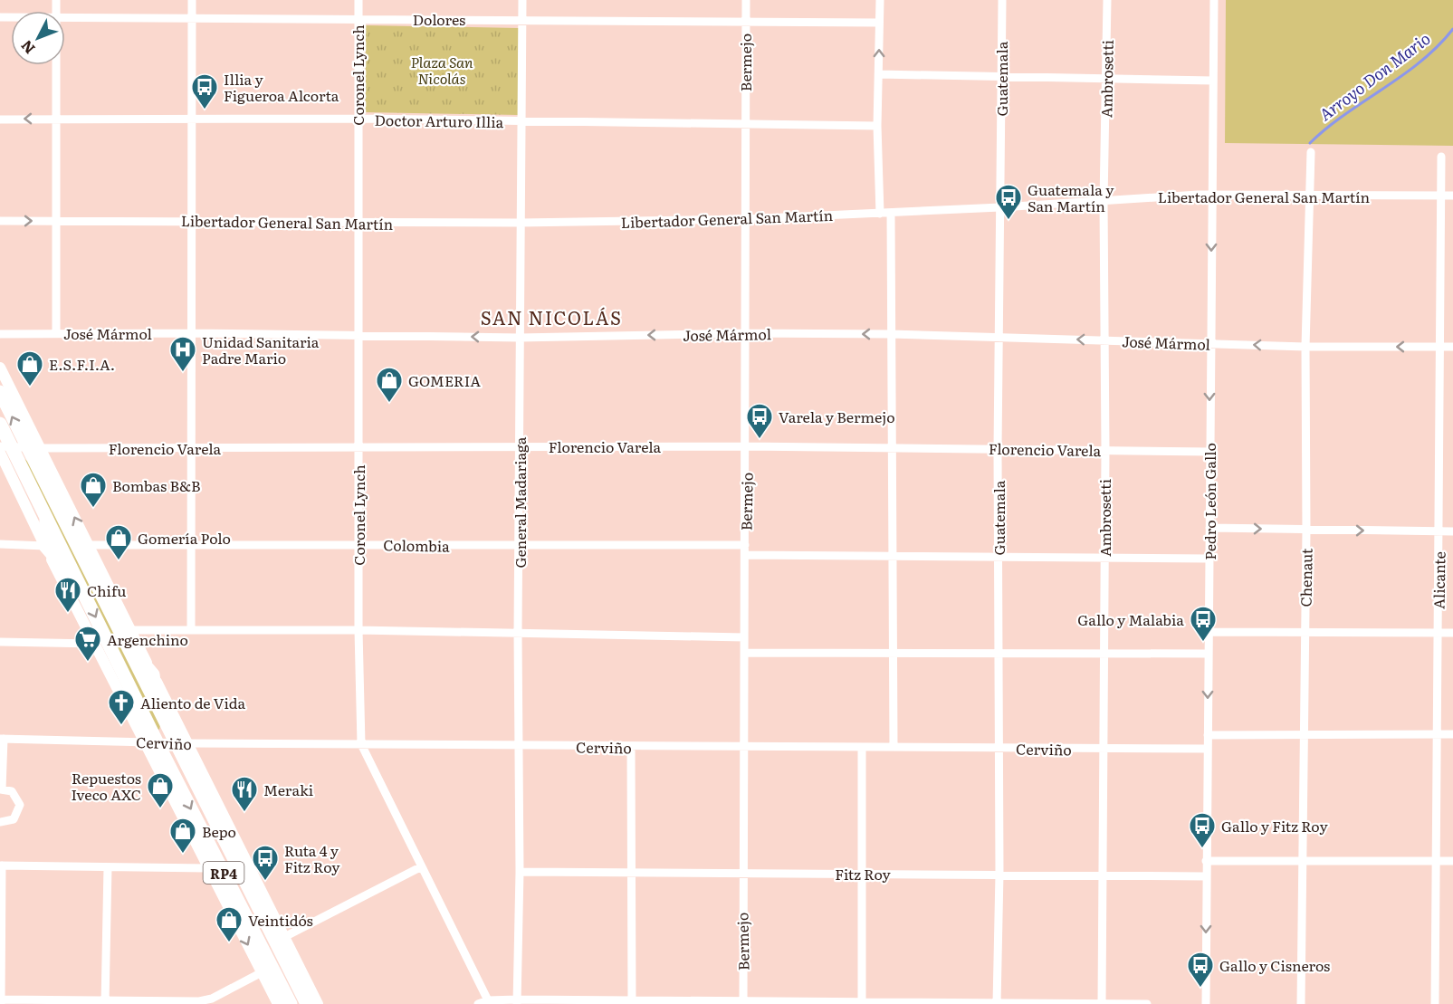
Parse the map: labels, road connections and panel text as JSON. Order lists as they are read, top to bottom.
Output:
{
  "streets": {
    "main road": ["RP4"],
    "street": [
      "Dolores",
      "Bermejo",
      "Coronel Lynch",
      "Guatemala",
      "Ambrosetti",
      "Doctor Arturo Illia",
      "Libertador General San Martín",
      "José Mármol",
      "Florencio Varela",
      "Pedro León Gallo",
      "General Madariaga",
      "Colombia",
      "Chenaut",
      "Alicante",
      "Cerviño",
      "Fitz Roy"
    ]
  },
  "crossings": [
    ["Dolores", "Bermejo"],
    ["Dolores", "Coronel Lynch"],
    ["Dolores", "General Madariaga"],
    ["Bermejo", "Doctor Arturo Illia"],
    ["Bermejo", "Libertador General San Martín"],
    ["Bermejo", "José Mármol"],
    ["Bermejo", "Florencio Varela"],
    ["Bermejo", "Colombia"],
    ["Bermejo", "Cerviño"],
    ["Bermejo", "Fitz Roy"],
    ["Coronel Lynch", "Doctor Arturo Illia"],
    ["Coronel Lynch", "Libertador General San Martín"],
    ["Coronel Lynch", "José Mármol"],
    ["Coronel Lynch", "Florencio Varela"],
    ["Coronel Lynch", "Colombia"],
    ["Coronel Lynch", "Cerviño"],
    ["Guatemala", "Libertador General San Martín"],
    ["Guatemala", "José Mármol"],
    ["Guatemala", "Florencio Varela"],
    ["Guatemala", "Cerviño"],
    ["Guatemala", "Fitz Roy"],
    ["Ambrosetti", "Libertador General San Martín"],
    ["Ambrosetti", "José Mármol"],
    ["Ambrosetti", "Florencio Varela"],
    ["Ambrosetti", "Cerviño"],
    ["Ambrosetti", "Fitz Roy"],
    ["Doctor Arturo Illia", "General Madariaga"],
    ["Libertador General San Martín", "Pedro León Gallo"],
    ["Libertador General San Martín", "General Madariaga"],
    ["Libertador General San Martín", "Chenaut"],
    ["Libertador General San Martín", "Alicante"],
    ["José Mármol", "Pedro León Gallo"],
    ["José Mármol", "General Madariaga"],
    ["José Mármol", "Chenaut"],
    ["José Mármol", "Alicante"],
    ["Florencio Varela", "Pedro León Gallo"],
    ["Florencio Varela", "General Madariaga"],
    ["Florencio Varela", "RP4"],
    ["Pedro León Gallo", "Cerviño"],
    ["Pedro León Gallo", "Fitz Roy"],
    ["General Madariaga", "Colombia"],
    ["General Madariaga", "Cerviño"],
    ["General Madariaga", "Fitz Roy"],
    ["Cerviño", "RP4"]
  ],
  "one_way": ["José Mármol", "Pedro León Gallo"],
  "districts": ["SAN NICOLÁS"],
  "water": ["Arroyo Don Mario"],
  "parks": ["Plaza San Nicolás"],
  "places": {
    "bus stop": [
      "Illia y Figueroa Alcorta",
      "Guatemala y San Martín",
      "Varela y Bermejo",
      "Gallo y Malabia",
      "Gallo y Fitz Roy",
      "Ruta 4 y Fitz Roy",
      "Gallo y Cisneros"
    ],
    "hospital": ["Unidad Sanitaria Padre Mario"],
    "shop": [
      "E.S.F.I.A.",
      "GOMERIA",
      "Bombas B&B",
      "Gomería Polo",
      "Repuestos Iveco AXC",
      "Bepo",
      "Veintidós"
    ],
    "restaurant": ["Chifu", "Meraki"],
    "supermarket": ["Argenchino"],
    "church": ["Aliento de Vida"]
  },
  "north": "bottom left"
}
